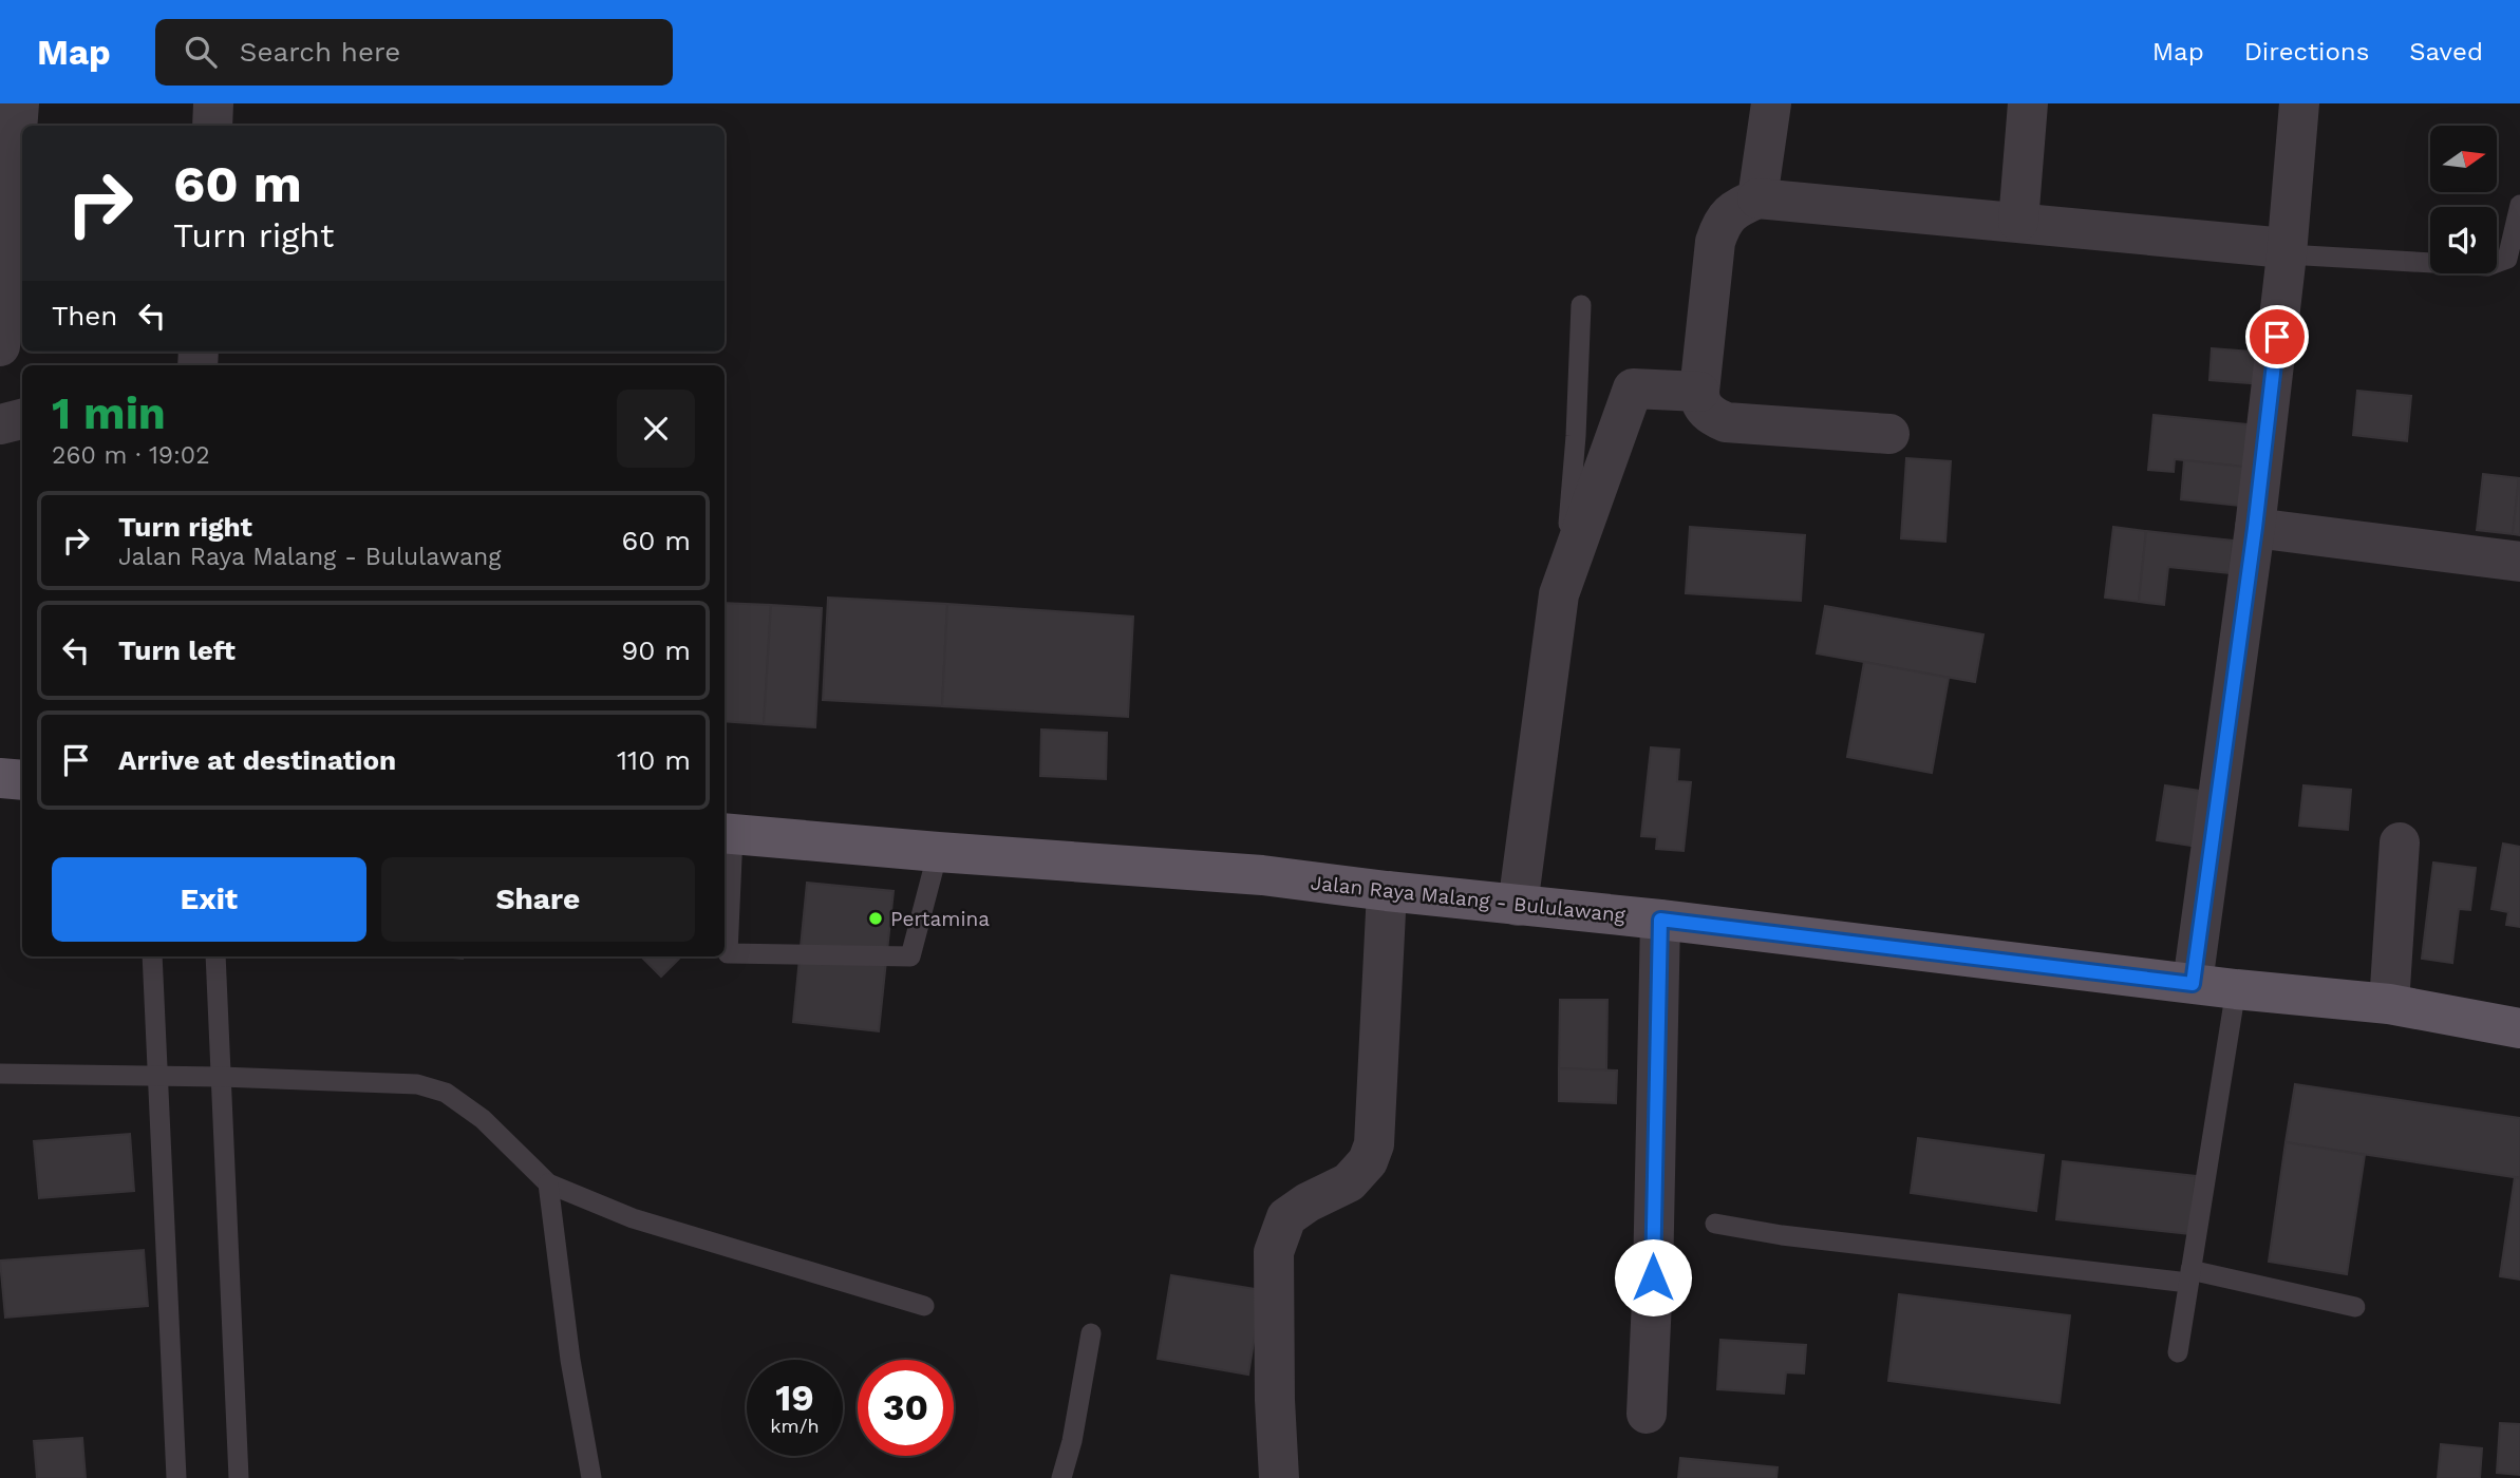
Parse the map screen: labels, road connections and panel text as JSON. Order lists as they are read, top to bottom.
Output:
{
  "streets": {
    "main road": ["Jalan Raya Malang - Bululawang"]
  },
  "places": ["Pertamina"],
  "north": "right",
  "page": {
    "header": "Map",
    "search": "Search here",
    "nav": ["Map", "Directions", "Saved"],
    "turn": ["60 m", "Turn right"],
    "then": "Then",
    "heading": ["1 min", "260 m · 19:02"],
    "list": [
      {
        "name": "Turn right",
        "note": "Jalan Raya Malang - Bululawang",
        "value": "60 m"
      },
      {
        "name": "Turn left",
        "value": "90 m"
      },
      {
        "name": "Arrive at destination",
        "value": "110 m"
      }
    ],
    "buttons": ["Exit", "Share"],
    "speed": "19 km/h",
    "limit": "30"
  }
}
